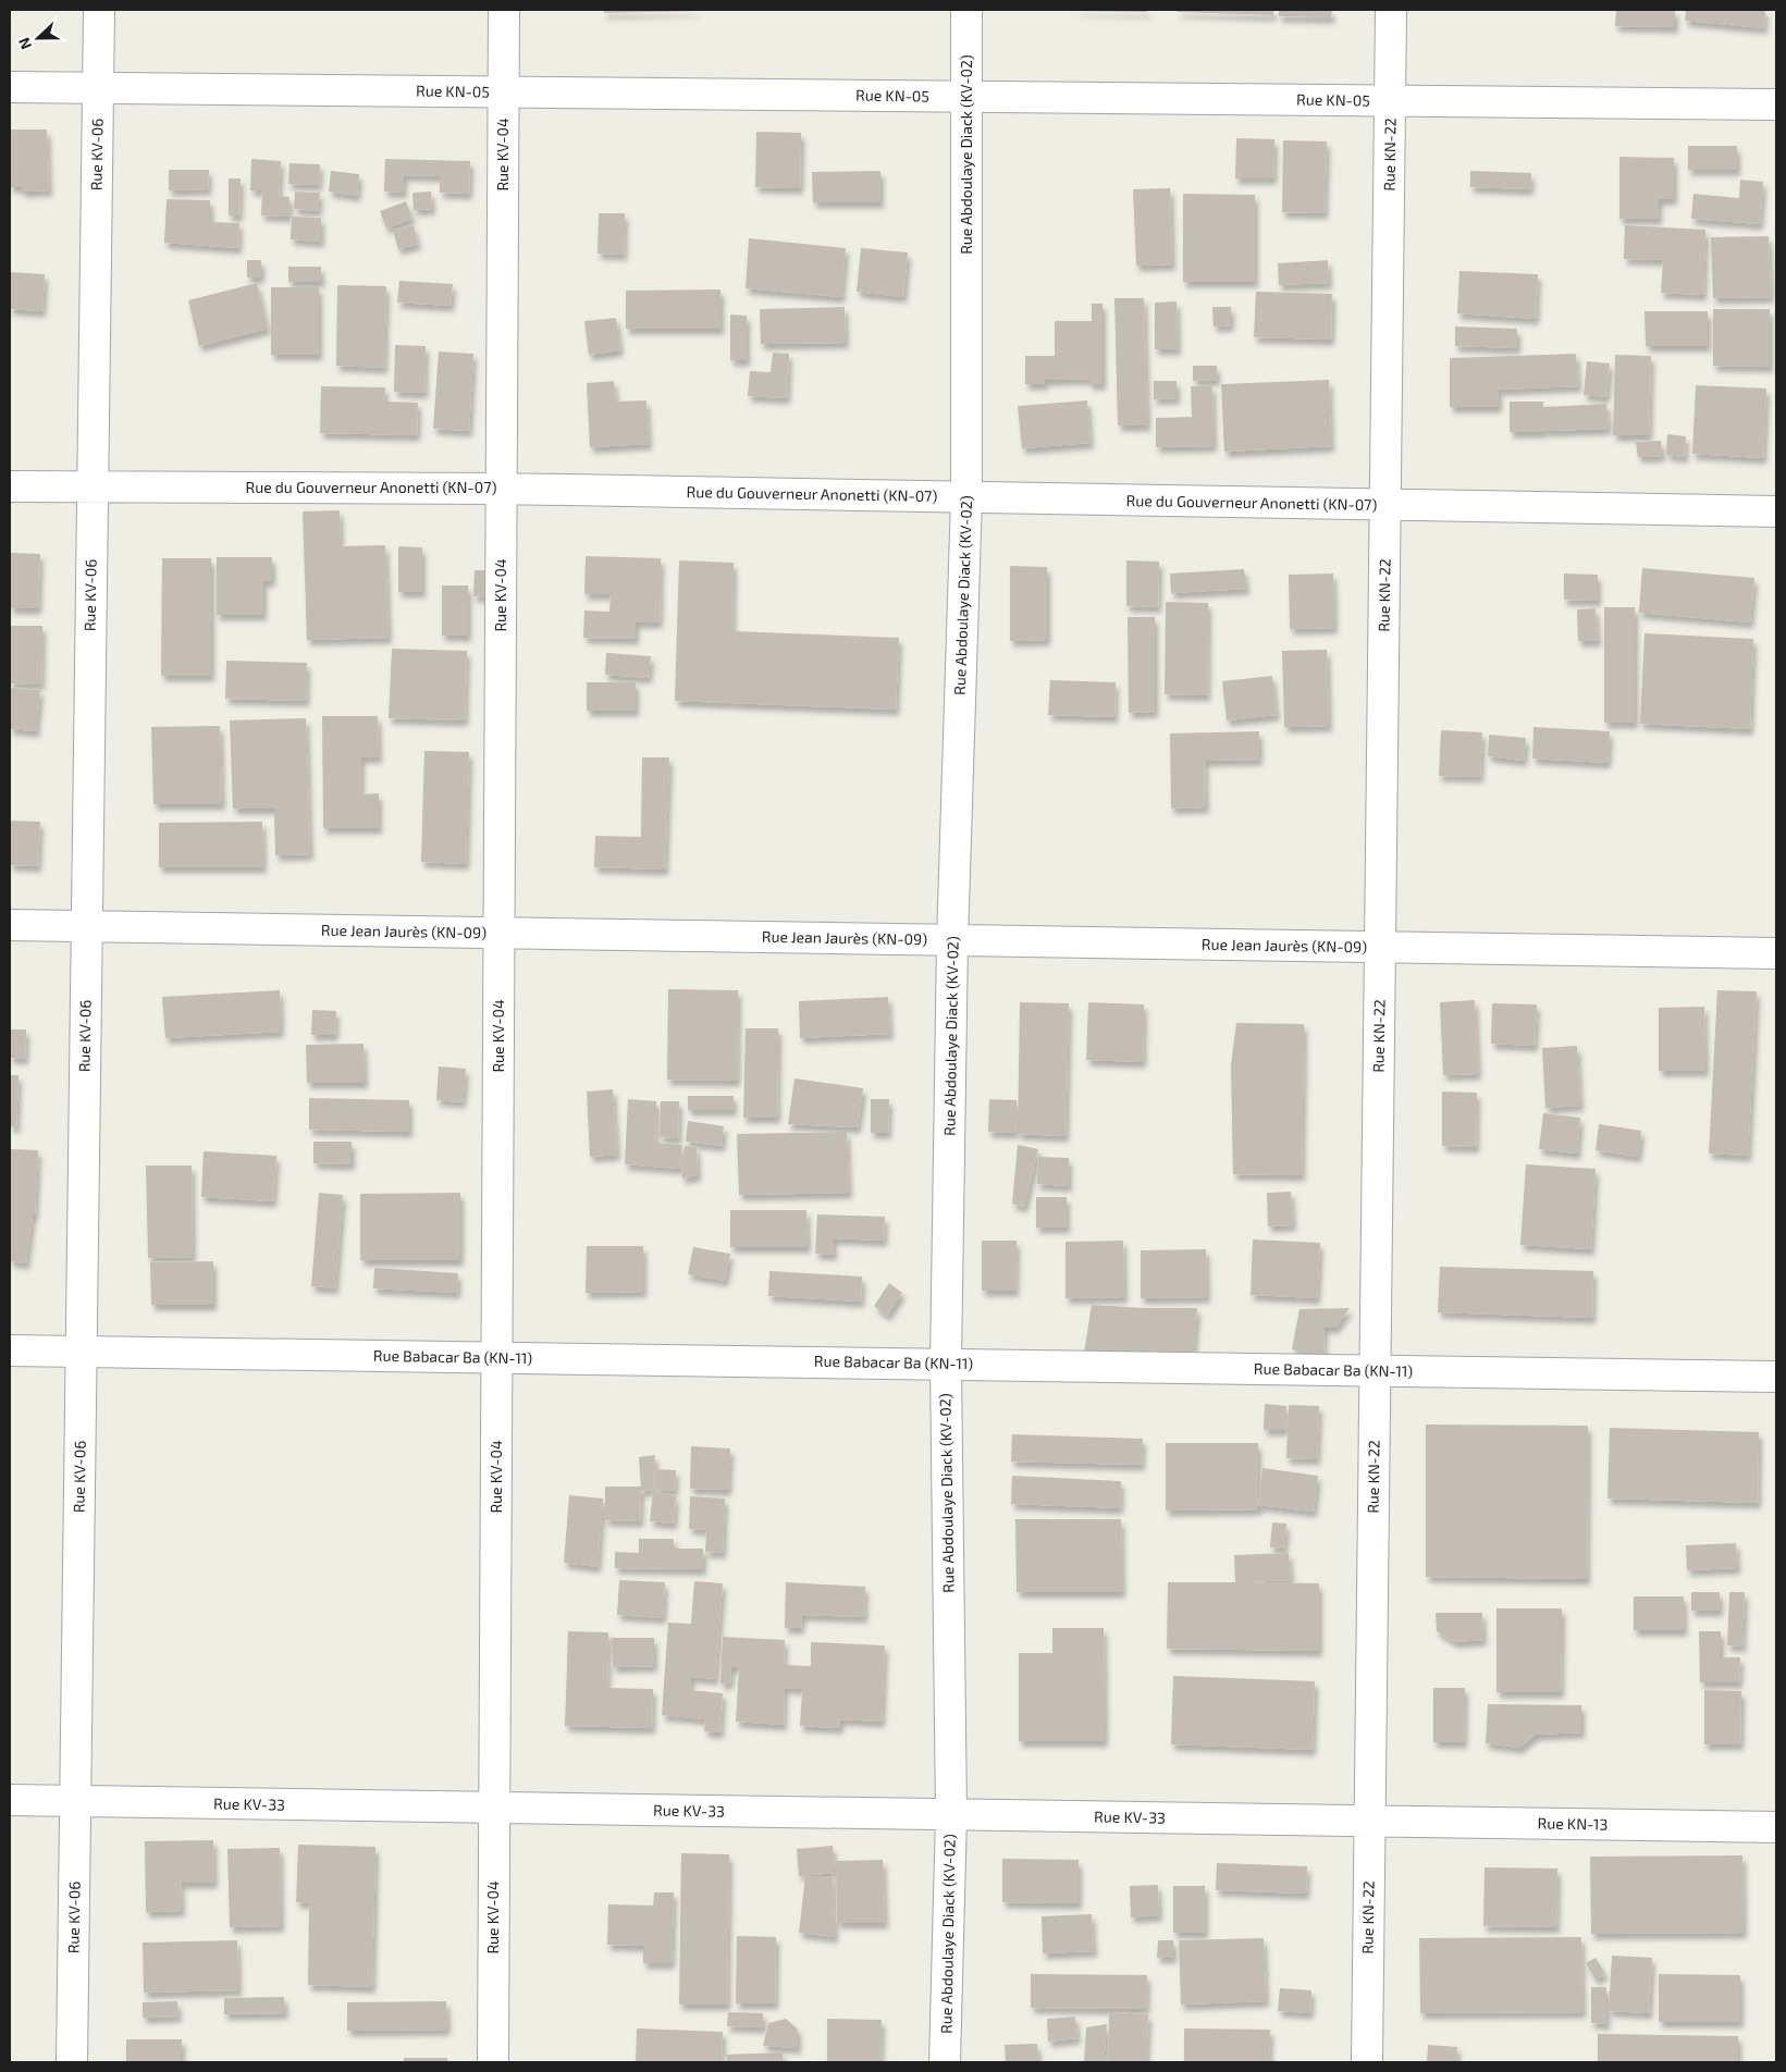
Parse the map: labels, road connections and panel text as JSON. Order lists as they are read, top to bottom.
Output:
{
  "streets": {
    "street": [
      "Rue KN-05",
      "Rue KV-06",
      "Rue KV-04",
      "Rue Abdoulaye Diack (KV-02)",
      "Rue KN-22",
      "Rue du Gouverneur Anonetti (KN-07)",
      "Rue Jean Jaurès (KN-09)",
      "Rue Babacar Ba (KN-11)",
      "Rue KV-33",
      "Rue KN-13"
    ]
  },
  "crossings": [
    ["Rue KN-05", "Rue KV-06"],
    ["Rue KN-05", "Rue KV-04"],
    ["Rue KN-05", "Rue Abdoulaye Diack (KV-02)"],
    ["Rue KN-05", "Rue KN-22"],
    ["Rue KV-06", "Rue du Gouverneur Anonetti (KN-07)"],
    ["Rue KV-06", "Rue Jean Jaurès (KN-09)"],
    ["Rue KV-06", "Rue Babacar Ba (KN-11)"],
    ["Rue KV-06", "Rue KV-33"],
    ["Rue KV-04", "Rue du Gouverneur Anonetti (KN-07)"],
    ["Rue KV-04", "Rue Jean Jaurès (KN-09)"],
    ["Rue KV-04", "Rue Babacar Ba (KN-11)"],
    ["Rue KV-04", "Rue KV-33"],
    ["Rue Abdoulaye Diack (KV-02)", "Rue du Gouverneur Anonetti (KN-07)"],
    ["Rue Abdoulaye Diack (KV-02)", "Rue Jean Jaurès (KN-09)"],
    ["Rue Abdoulaye Diack (KV-02)", "Rue Babacar Ba (KN-11)"],
    ["Rue Abdoulaye Diack (KV-02)", "Rue KV-33"],
    ["Rue KN-22", "Rue du Gouverneur Anonetti (KN-07)"],
    ["Rue KN-22", "Rue Jean Jaurès (KN-09)"],
    ["Rue KN-22", "Rue Babacar Ba (KN-11)"],
    ["Rue KN-22", "Rue KV-33"],
    ["Rue KN-22", "Rue KN-13"],
    ["Rue KV-33", "Rue KN-13"]
  ],
  "north": "left"
}
